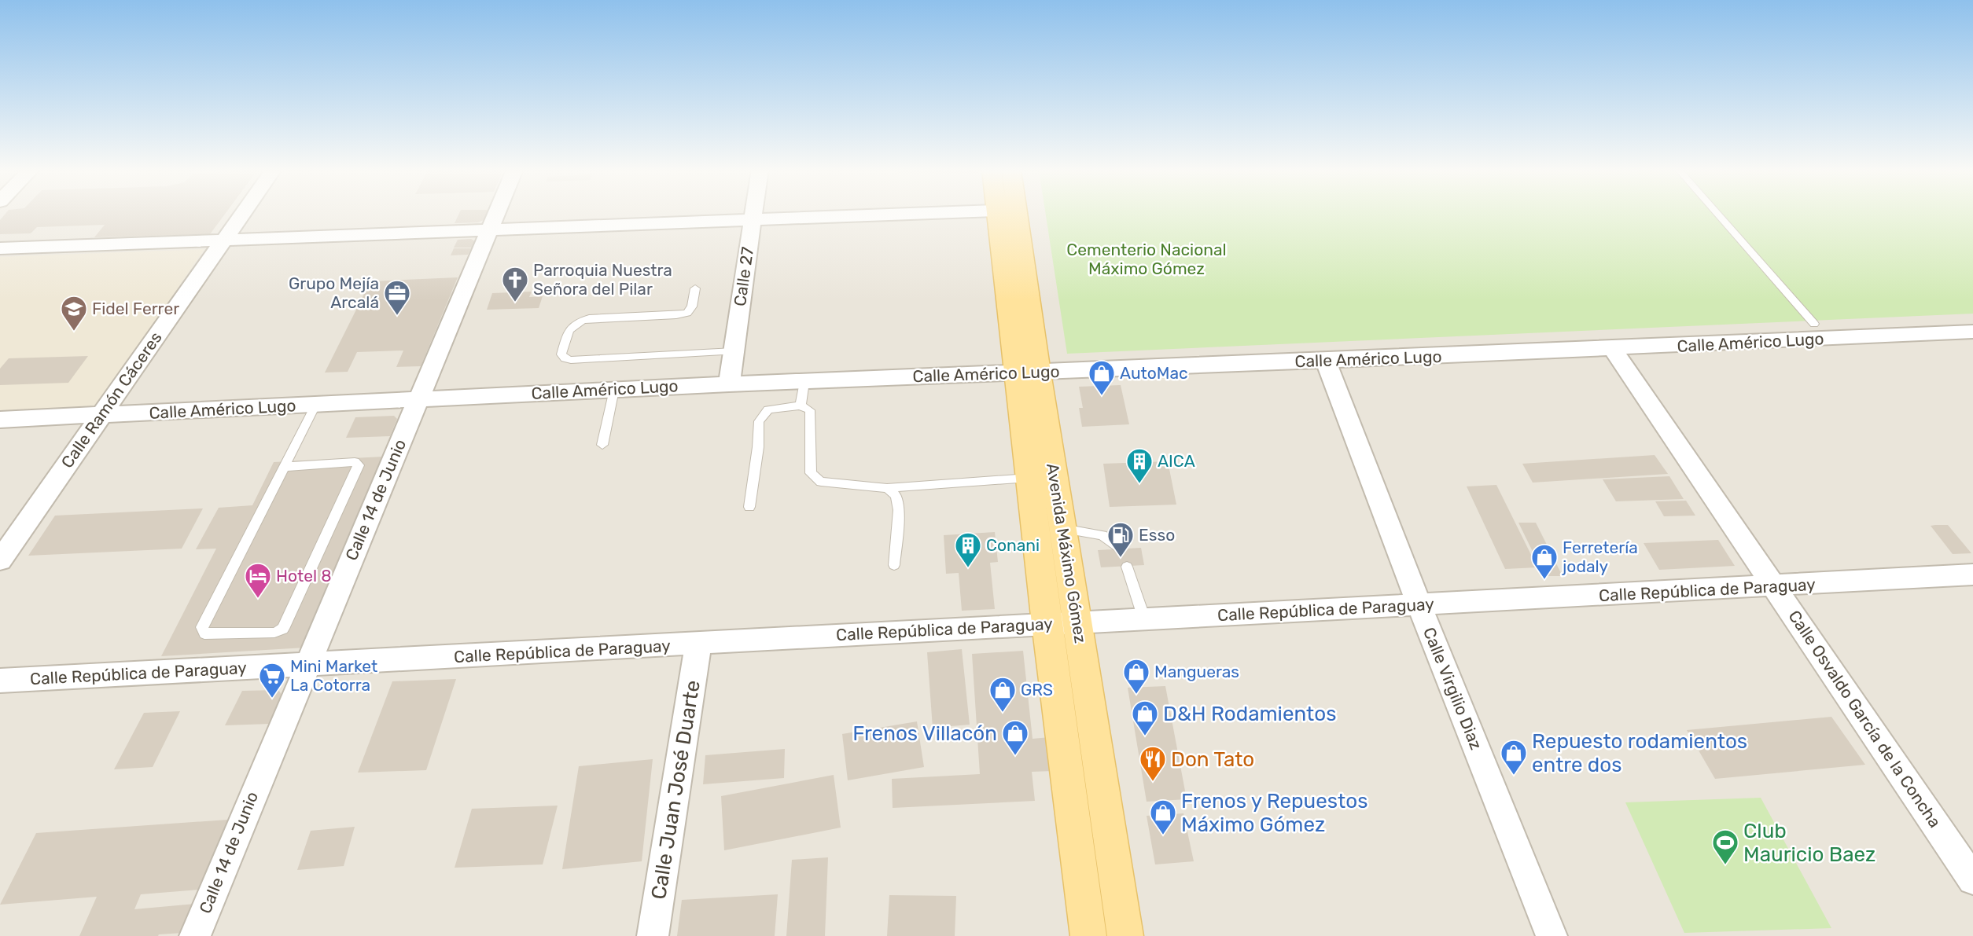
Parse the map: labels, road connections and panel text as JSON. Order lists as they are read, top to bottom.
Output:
{
  "streets": {
    "main road": ["Avenida Máximo Gómez"],
    "street": [
      "Calle 27",
      "Calle Américo Lugo",
      "Calle Ramón Cáceres",
      "Calle 14 de Junio",
      "Calle República de Paraguay",
      "Calle Virgilio Diaz",
      "Calle Osvaldo García de la Concha",
      "Calle Juan José Duarte"
    ]
  },
  "crossings": [
    ["Calle 27", "Calle Américo Lugo"],
    ["Calle Américo Lugo", "Calle Ramón Cáceres"],
    ["Calle Américo Lugo", "Calle 14 de Junio"],
    ["Calle Américo Lugo", "Avenida Máximo Gómez"],
    ["Calle Américo Lugo", "Calle Virgilio Diaz"],
    ["Calle Américo Lugo", "Calle Osvaldo García de la Concha"],
    ["Calle 14 de Junio", "Calle República de Paraguay"],
    ["Avenida Máximo Gómez", "Calle República de Paraguay"],
    ["Calle República de Paraguay", "Calle Virgilio Diaz"],
    ["Calle República de Paraguay", "Calle Osvaldo García de la Concha"],
    ["Calle República de Paraguay", "Calle Juan José Duarte"]
  ],
  "parks": ["Cementerio Nacional Máximo Gómez"],
  "places": {
    "church": ["Parroquia Nuestra Señora del Pilar"],
    "office": ["Grupo Mejía Arcalá"],
    "school or university": ["Fidel Ferrer"],
    "shop": [
      "AutoMac",
      "Ferretería jodaly",
      "Mangueras",
      "GRS",
      "D&H Rodamientos",
      "Frenos Villacón",
      "Repuesto rodamientos entre dos",
      "Frenos y Repuestos Máximo Gómez"
    ],
    "building": ["AICA", "Conani"],
    "fuel station": ["Esso"],
    "hotel": ["Hotel 8"],
    "supermarket": ["Mini Market La Cotorra"],
    "restaurant": ["Don Tato"],
    "sports": ["Club Mauricio Baez"]
  }
}
